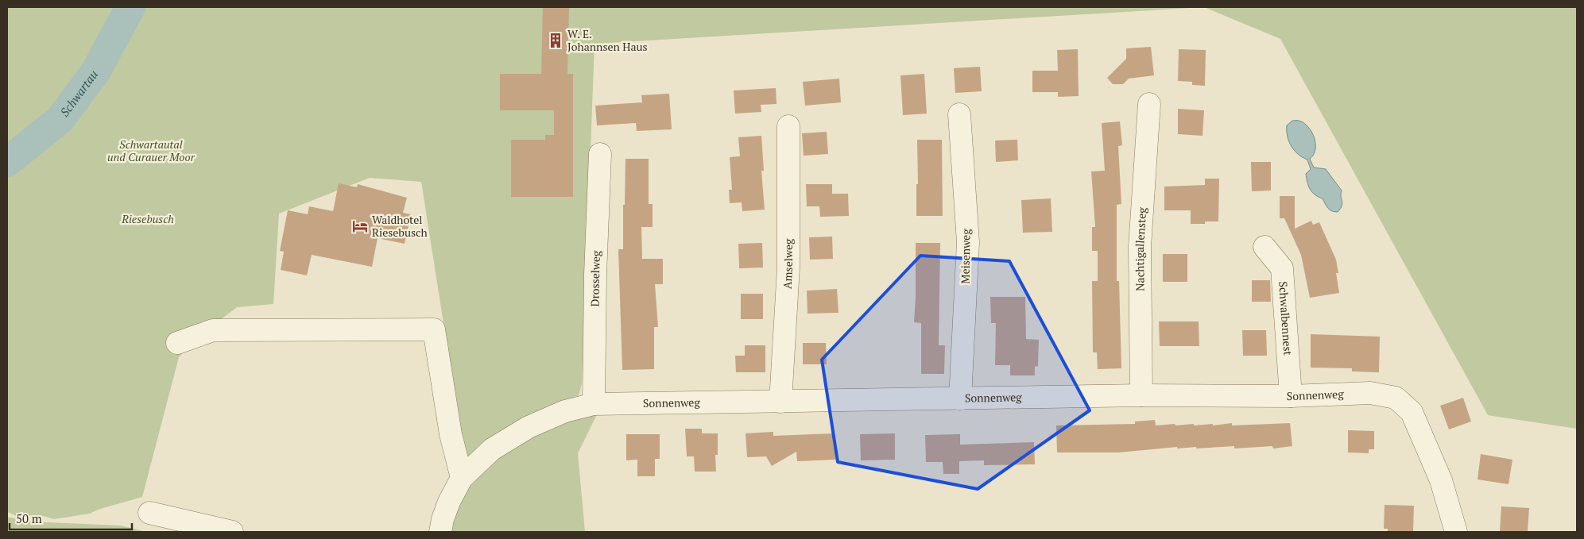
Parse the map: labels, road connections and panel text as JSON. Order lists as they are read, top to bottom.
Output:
{
  "streets": {
    "street": [
      "Nachtigallensteg",
      "Meisenweg",
      "Amselweg",
      "Drosselweg",
      "Schwalbennest",
      "Sonnenweg"
    ]
  },
  "crossings": [
    ["Nachtigallensteg", "Sonnenweg"],
    ["Meisenweg", "Sonnenweg"],
    ["Amselweg", "Sonnenweg"],
    ["Drosselweg", "Sonnenweg"],
    ["Schwalbennest", "Sonnenweg"]
  ],
  "water": ["Schwartau"],
  "parks": ["Schwartautal und Curauer Moor", "Riesebusch"],
  "places": {
    "building": ["W. E. Johannsen Haus"],
    "hotel": ["Waldhotel Riesebusch"]
  },
  "scale_bar": "50 m"
}
